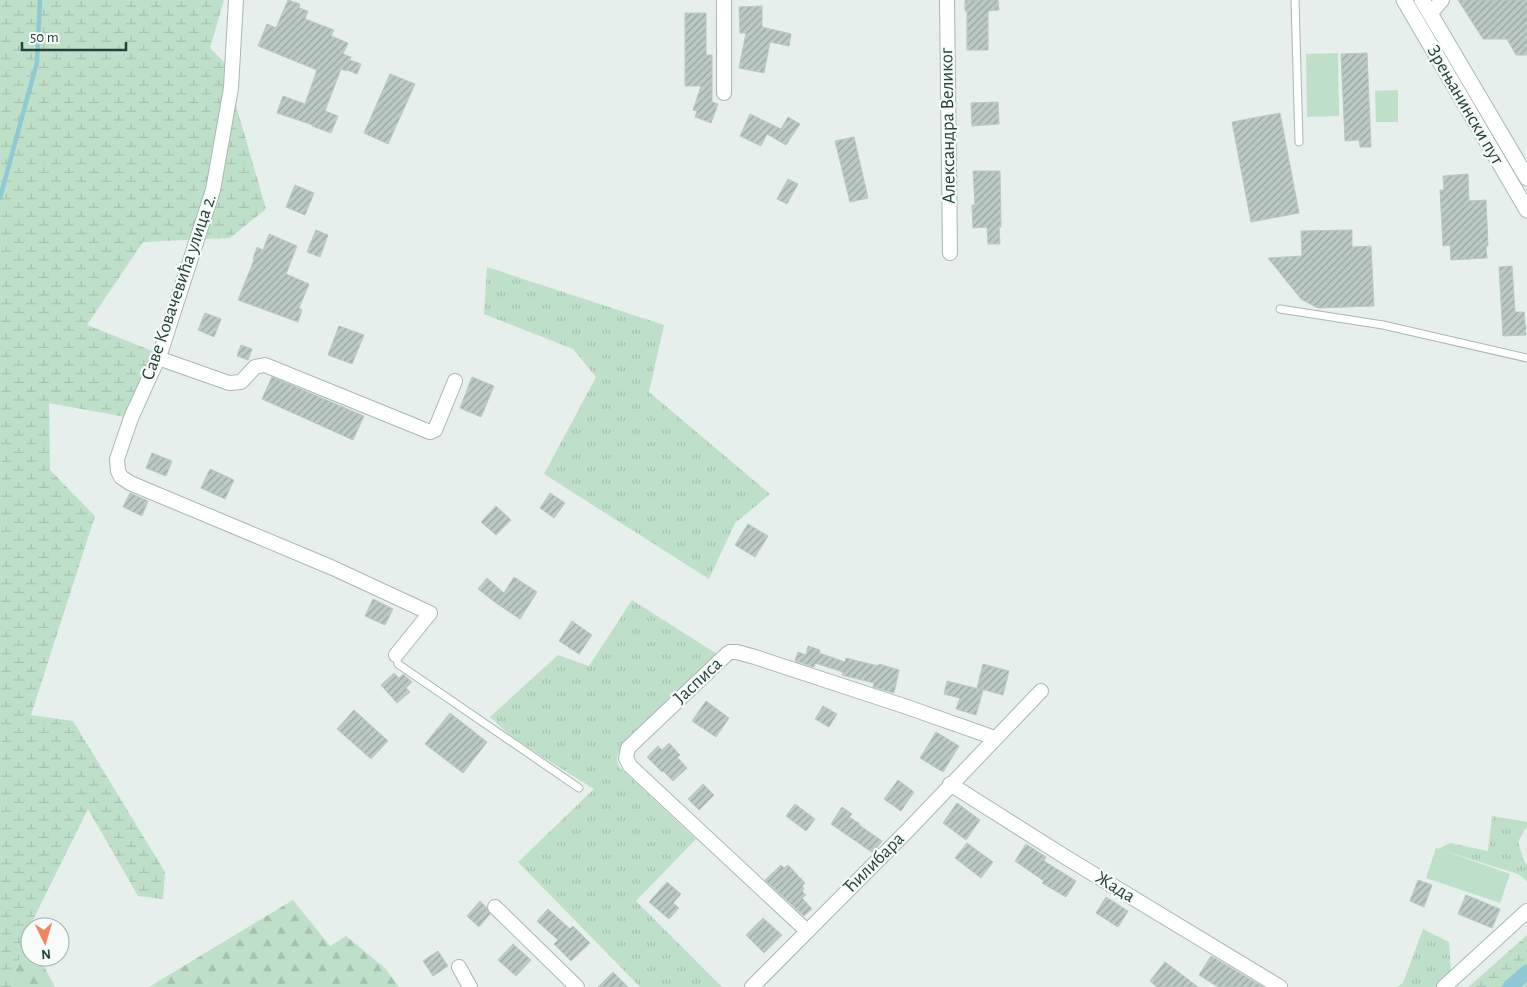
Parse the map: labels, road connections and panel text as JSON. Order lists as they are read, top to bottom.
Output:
{
  "streets": {
    "main road": ["Зрењанински пут"],
    "street": [
      "Александра Великог",
      "Саве Ковачевића улица 2.",
      "Јасписа",
      "Ћилибара",
      "Жада"
    ]
  },
  "crossings": [
    ["Јасписа", "Ћилибара"],
    ["Ћилибара", "Жада"]
  ],
  "scale_bar": "50 m",
  "north": "bottom"
}
